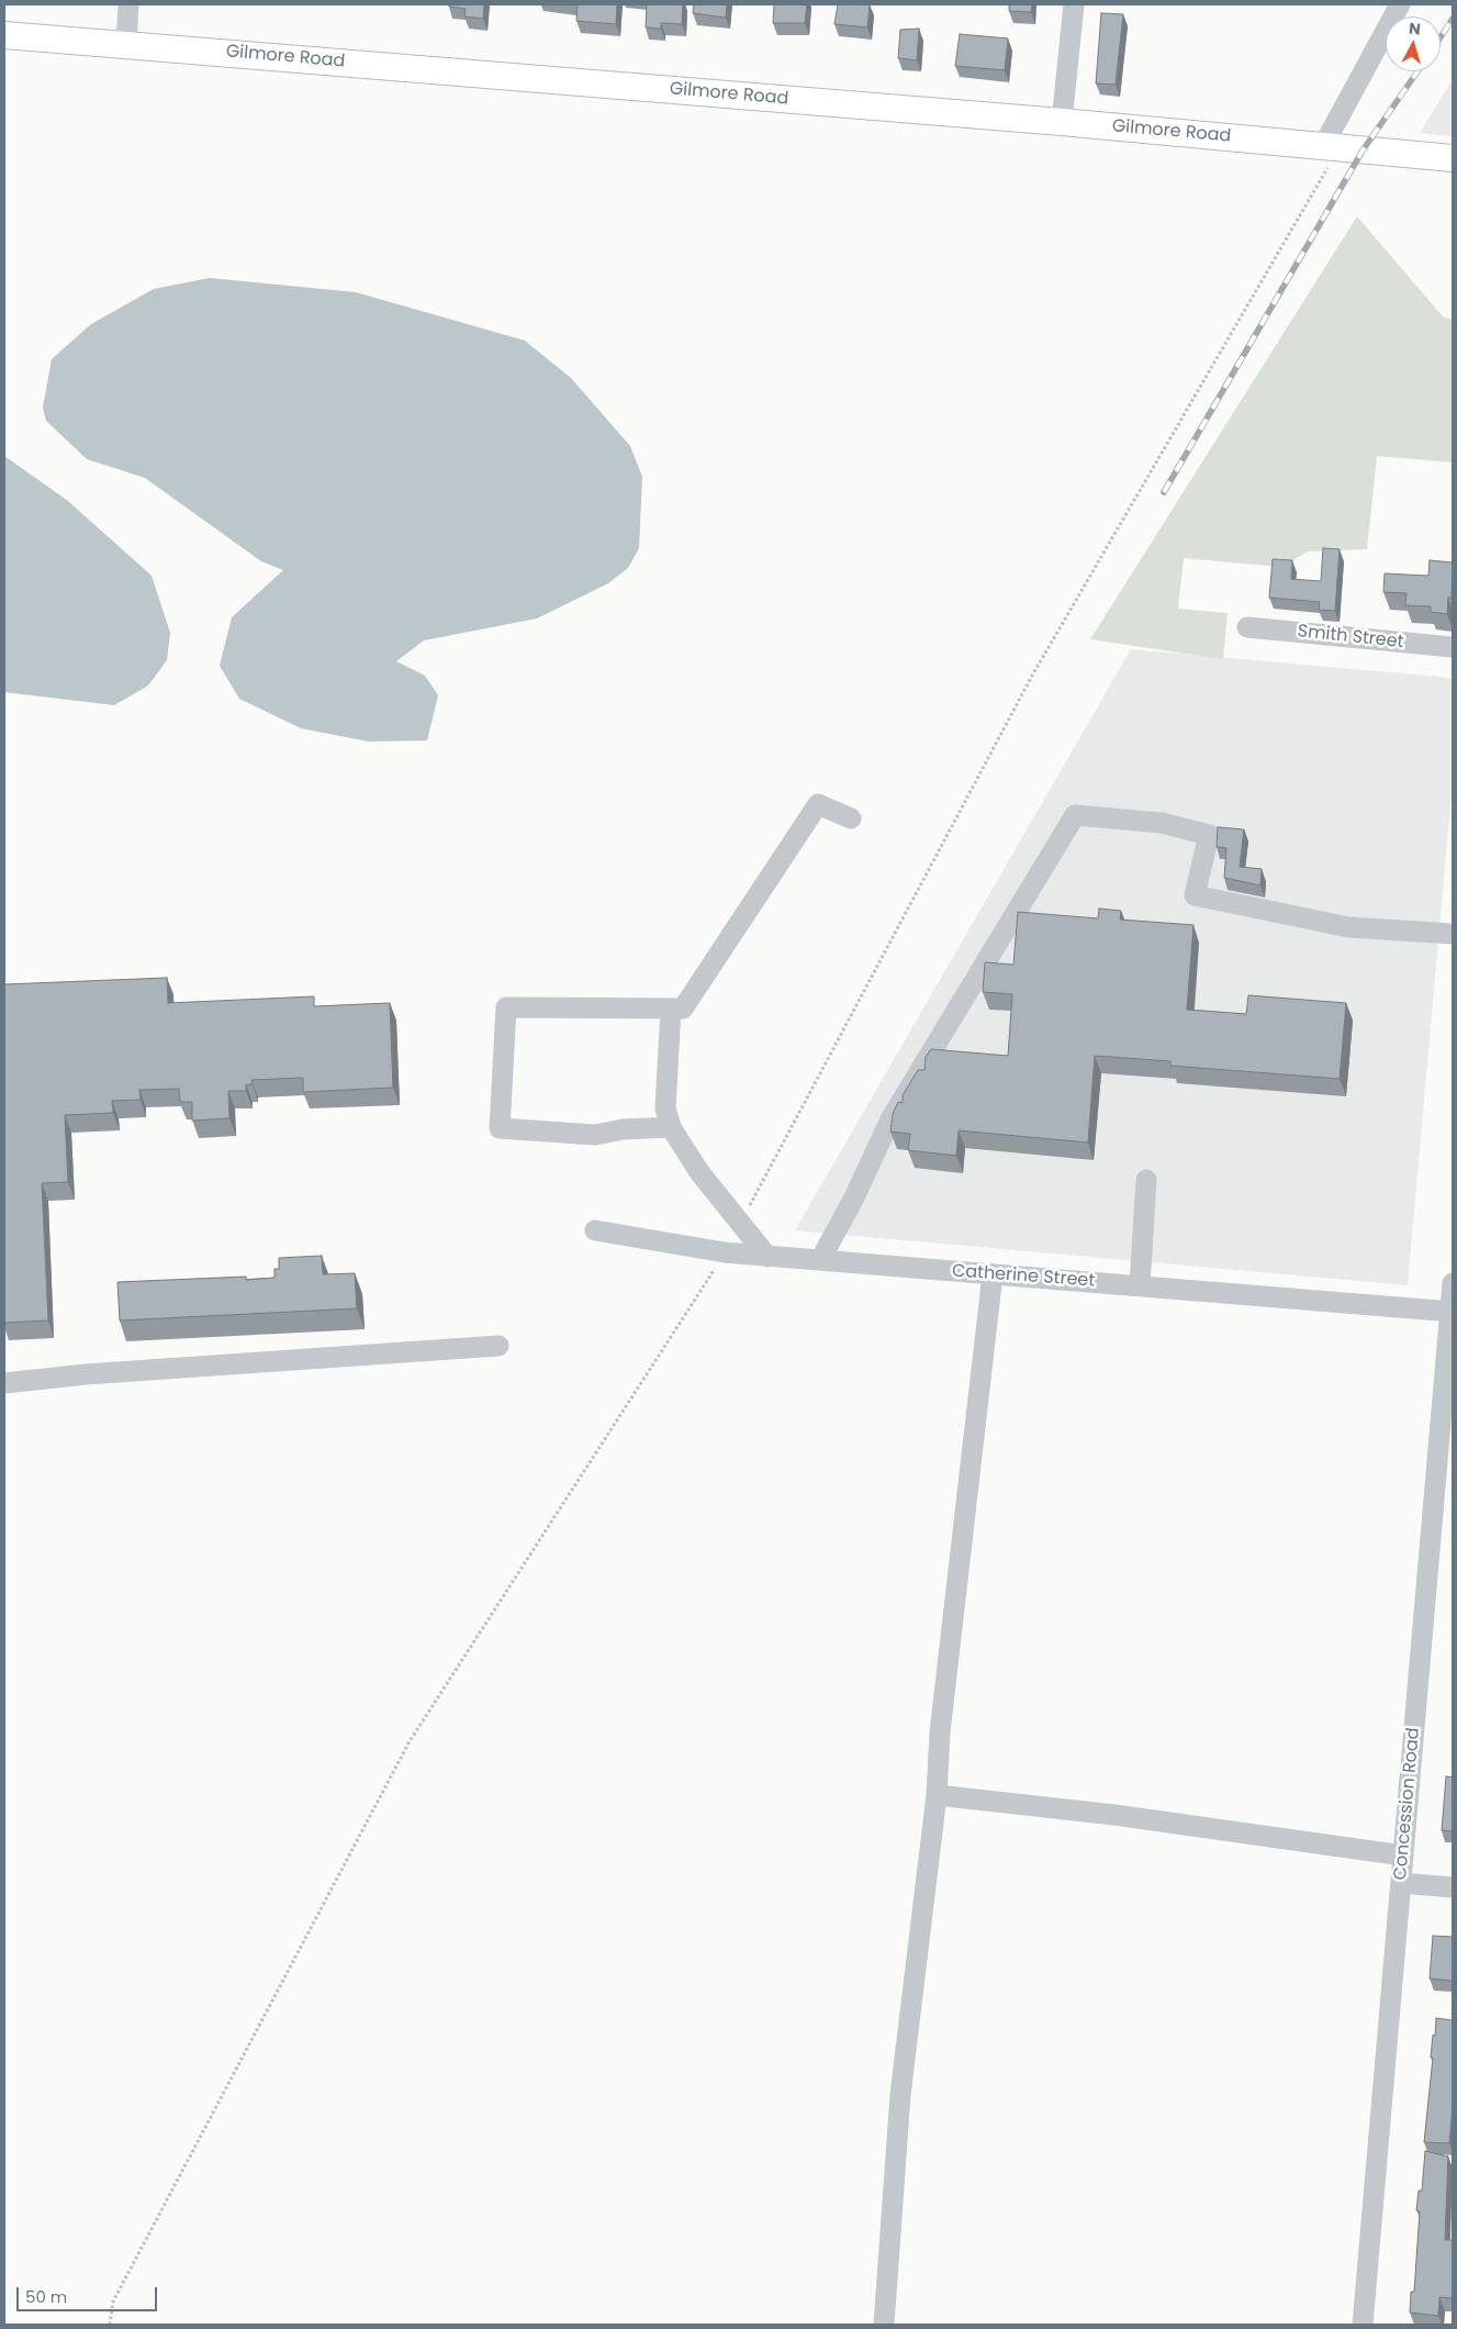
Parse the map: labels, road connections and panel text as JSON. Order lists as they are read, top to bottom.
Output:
{
  "streets": {
    "main road": ["Gilmore Road"],
    "street": ["Smith Street", "Catherine Street", "Concession Road"]
  },
  "crossings": [
    ["Catherine Street", "Concession Road"]
  ],
  "scale_bar": "50 m",
  "north": "top"
}
